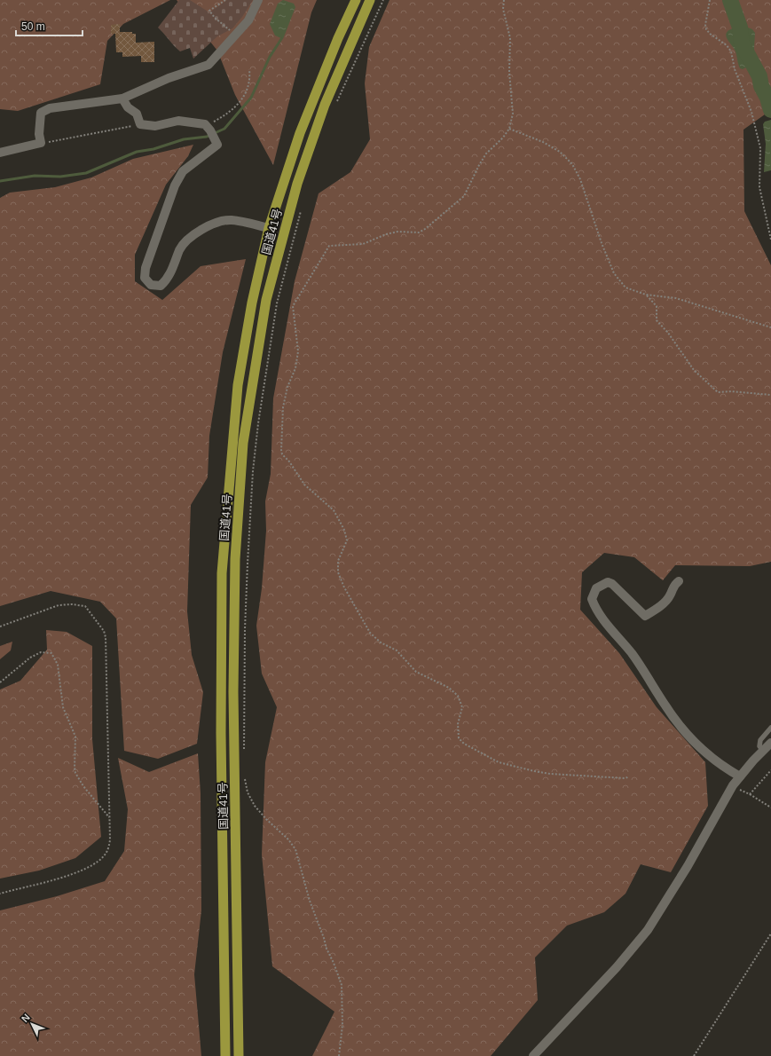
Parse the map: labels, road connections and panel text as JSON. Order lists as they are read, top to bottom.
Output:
{
  "streets": {
    "highway": ["国道41号"]
  },
  "scale_bar": "50 m",
  "north": "top left"
}
